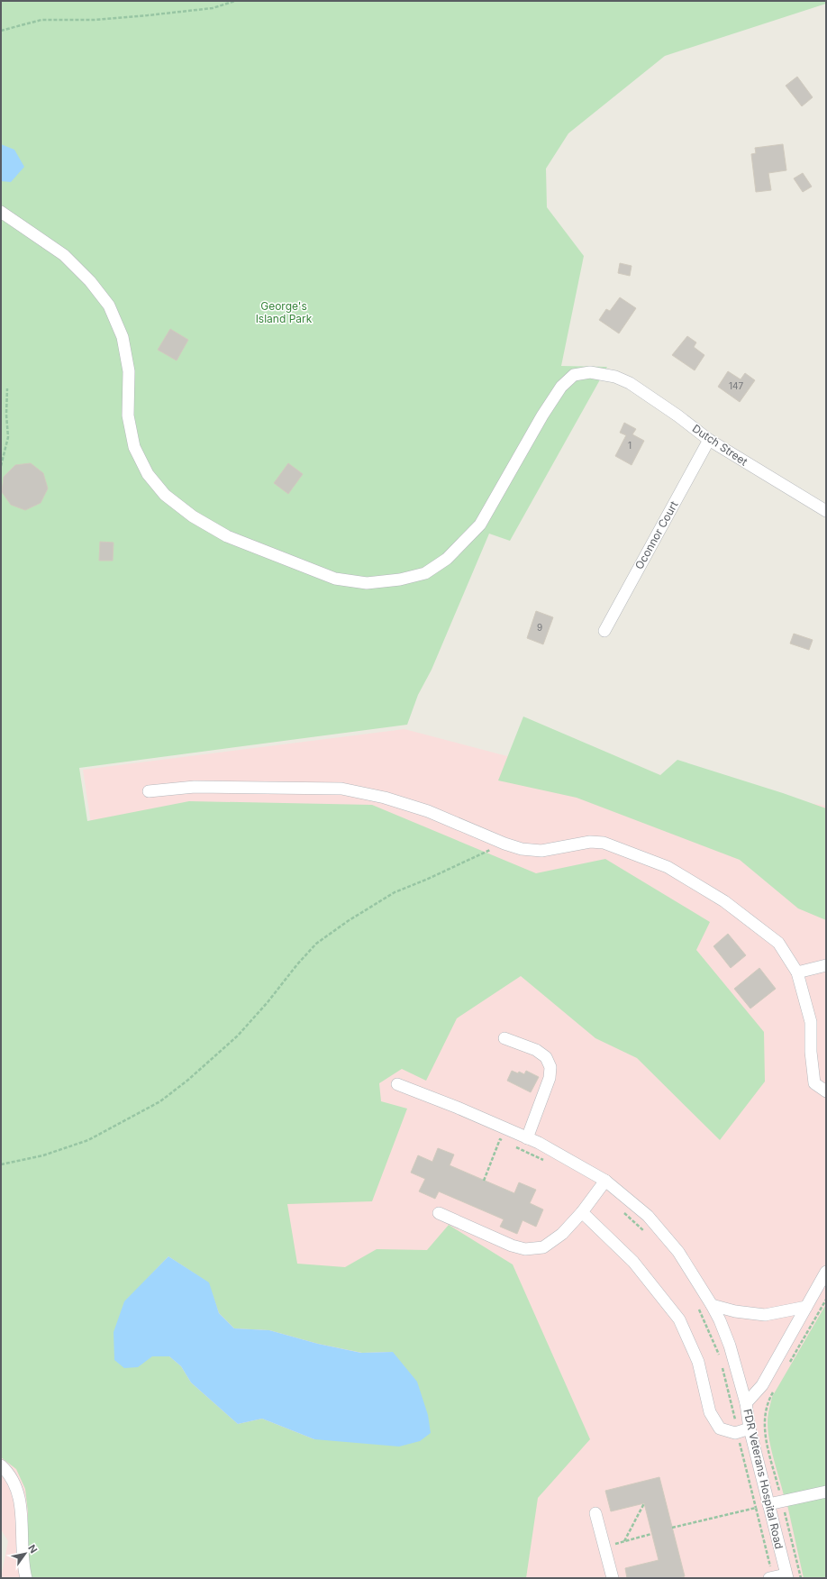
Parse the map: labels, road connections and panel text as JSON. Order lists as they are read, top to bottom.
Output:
{
  "streets": {
    "street": ["Dutch Street", "Oconnor Court", "FDR Veterans Hospital Road"]
  },
  "crossings": [
    ["Dutch Street", "Oconnor Court"]
  ],
  "parks": ["George's Island Park"],
  "house_numbers": ["147", "1", "9"],
  "north": "top right"
}
